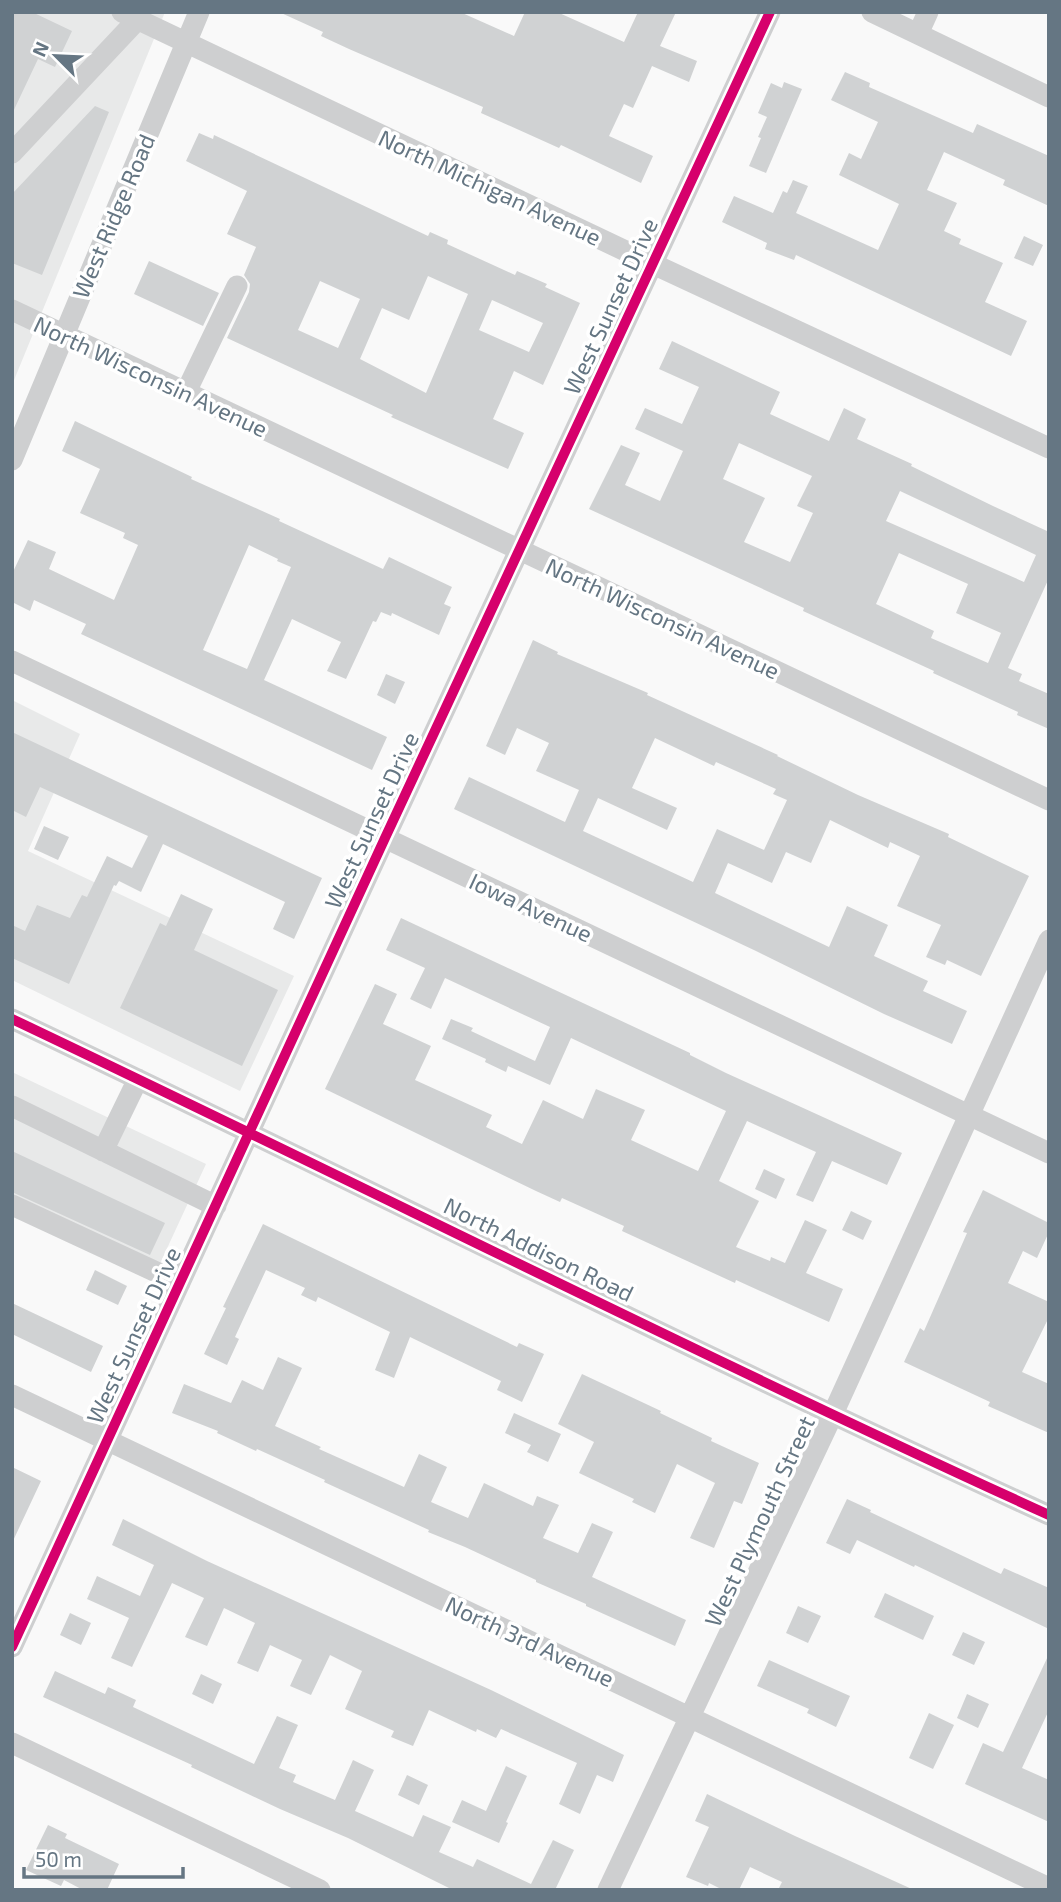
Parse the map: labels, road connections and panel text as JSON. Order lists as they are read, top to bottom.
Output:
{
  "streets": {
    "street": [
      "North Michigan Avenue",
      "West Ridge Road",
      "West Sunset Drive",
      "North Wisconsin Avenue",
      "Iowa Avenue",
      "North Addison Road",
      "West Plymouth Street",
      "North 3rd Avenue"
    ]
  },
  "crossings": [
    ["North Michigan Avenue", "West Ridge Road"],
    ["North Michigan Avenue", "West Sunset Drive"],
    ["West Ridge Road", "North Wisconsin Avenue"],
    ["West Sunset Drive", "North Wisconsin Avenue"],
    ["West Sunset Drive", "Iowa Avenue"],
    ["West Sunset Drive", "North Addison Road"],
    ["West Sunset Drive", "North 3rd Avenue"],
    ["Iowa Avenue", "West Plymouth Street"],
    ["North Addison Road", "West Plymouth Street"],
    ["West Plymouth Street", "North 3rd Avenue"]
  ],
  "scale_bar": "50 m",
  "north": "top left"
}
